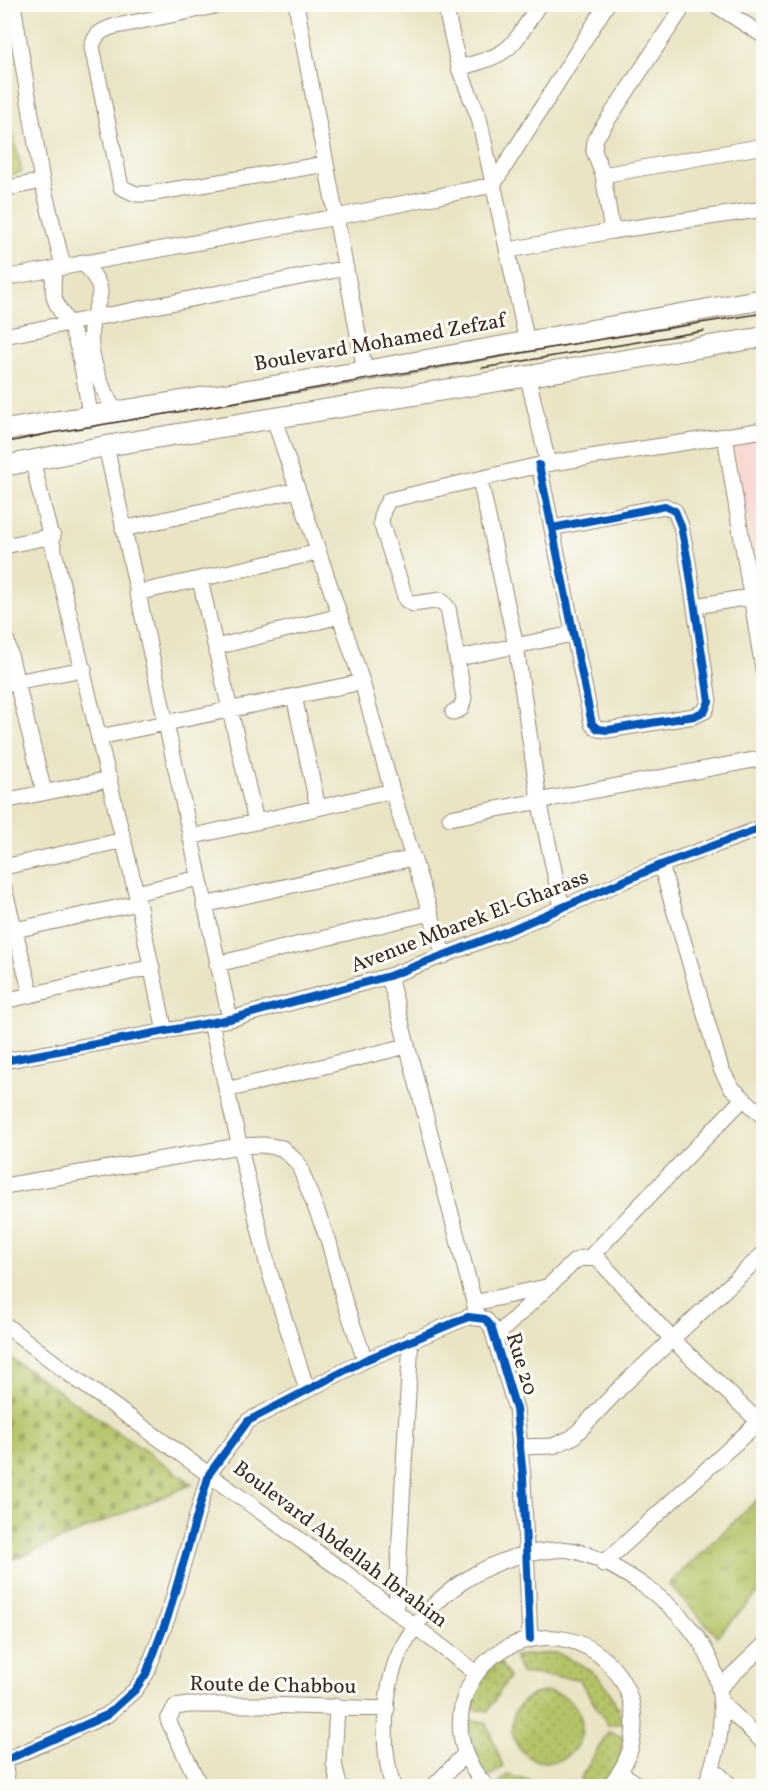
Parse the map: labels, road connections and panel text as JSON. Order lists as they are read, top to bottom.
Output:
{
  "streets": {
    "main road": ["Boulevard Mohamed Zefzaf"],
    "street": [
      "Avenue Mbarek El-Gharass",
      "Rue 20",
      "Boulevard Abdellah Ibrahim",
      "Route de Chabbou"
    ]
  },
  "crossings": [
    ["Rue 20", "Boulevard Abdellah Ibrahim"]
  ]
}
